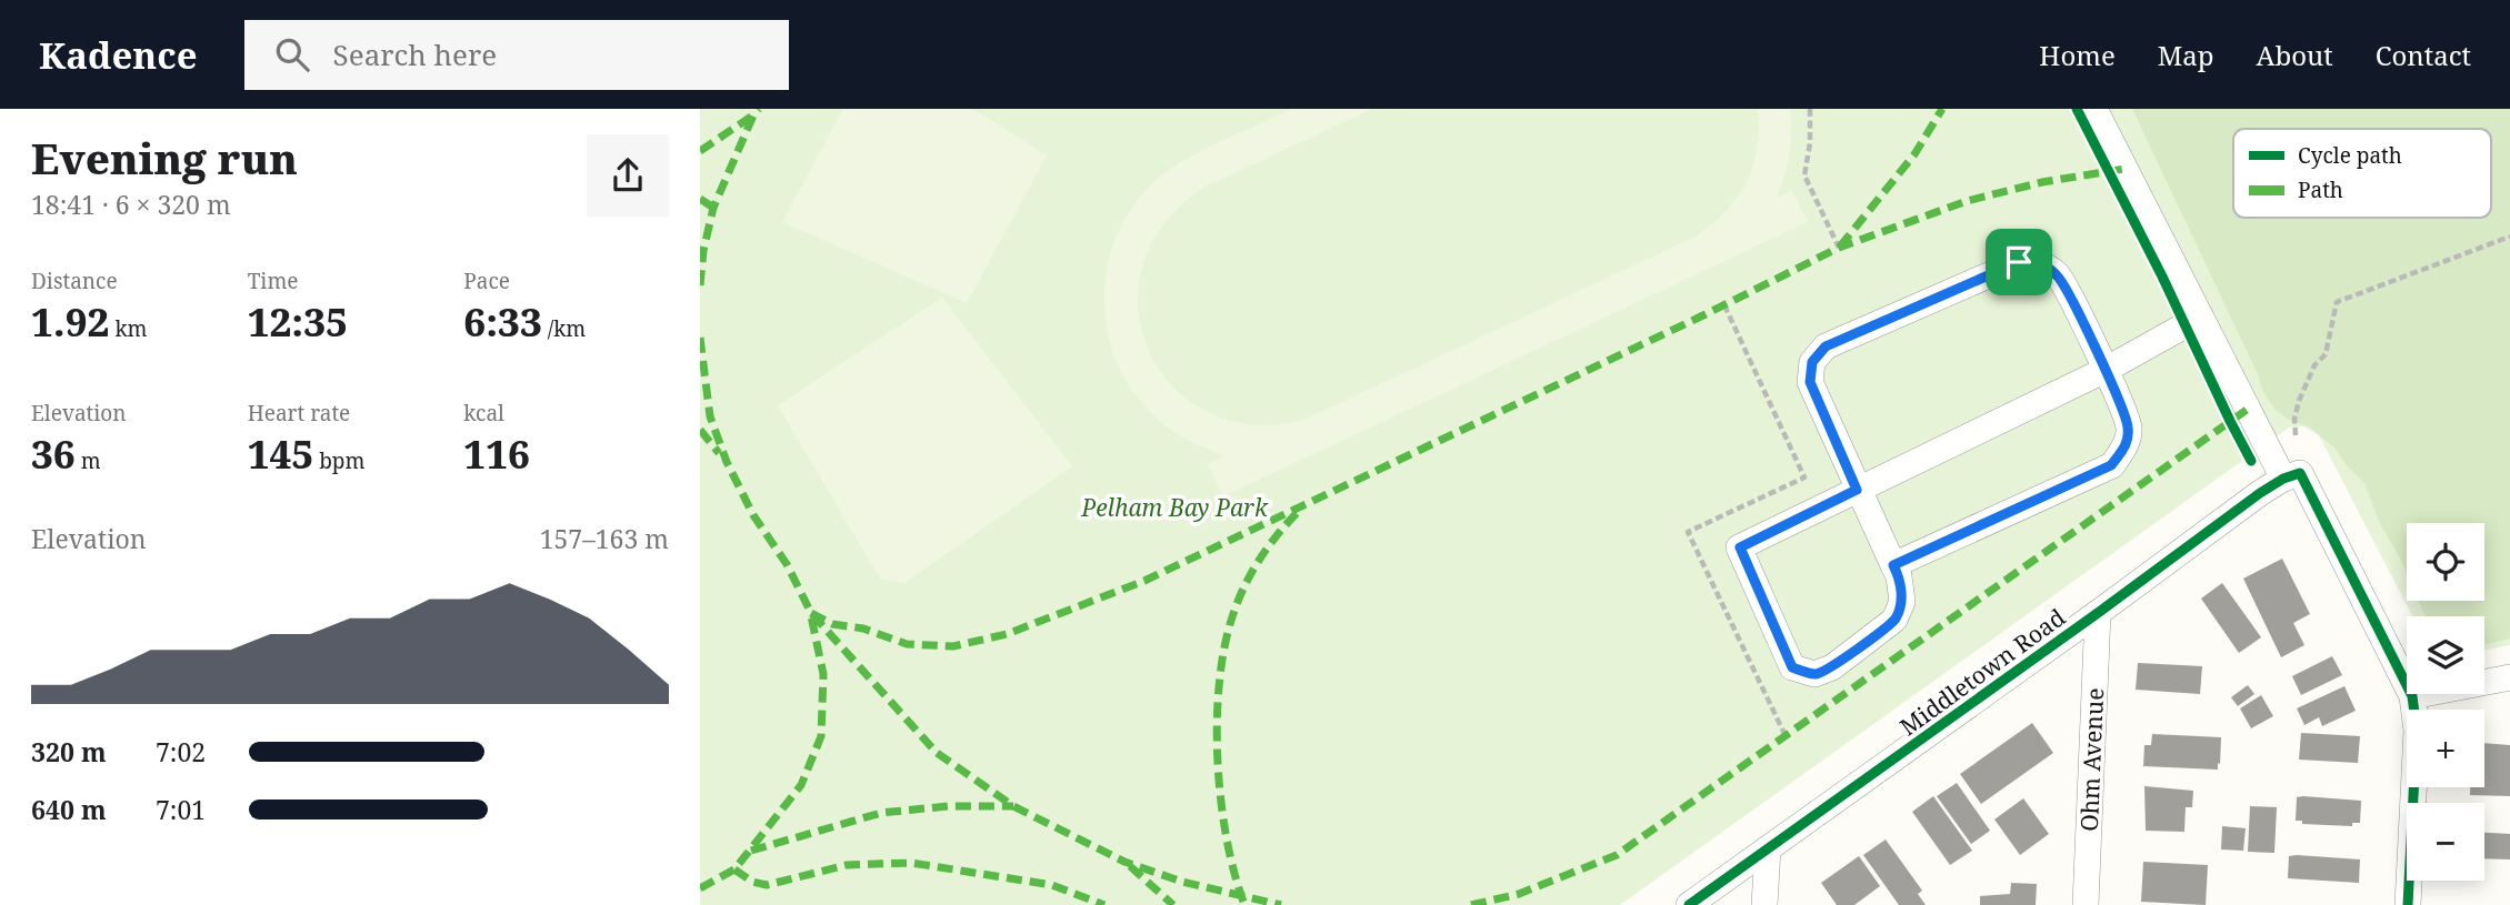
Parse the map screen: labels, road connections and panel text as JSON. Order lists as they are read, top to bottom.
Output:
{
  "streets": {
    "street": ["Middletown Road", "Ohm Avenue"]
  },
  "crossings": [
    ["Middletown Road", "Ohm Avenue"]
  ],
  "parks": ["Pelham Bay Park"],
  "legend": ["Cycle path", "Path"],
  "page": {
    "header": "Kadence",
    "search": "Search here",
    "nav": [
      "Home",
      "Map",
      "About",
      "Contact"
    ],
    "heading": ["Evening run", "18:41 · 6 × 320 m"],
    "stats": [
      ["Distance", "1.92 km"],
      ["Time", "12:35"],
      ["Pace", "6:33 /km"],
      ["Elevation", "36 m"],
      ["Heart rate", "145 bpm"],
      ["kcal", "116"]
    ],
    "chart": ["Elevation", "157–163 m"],
    "map_buttons": ["+", "−"],
    "list": [
      {
        "name": "320 m",
        "note": "7:02"
      },
      {
        "name": "640 m",
        "note": "7:01"
      }
    ]
  }
}
